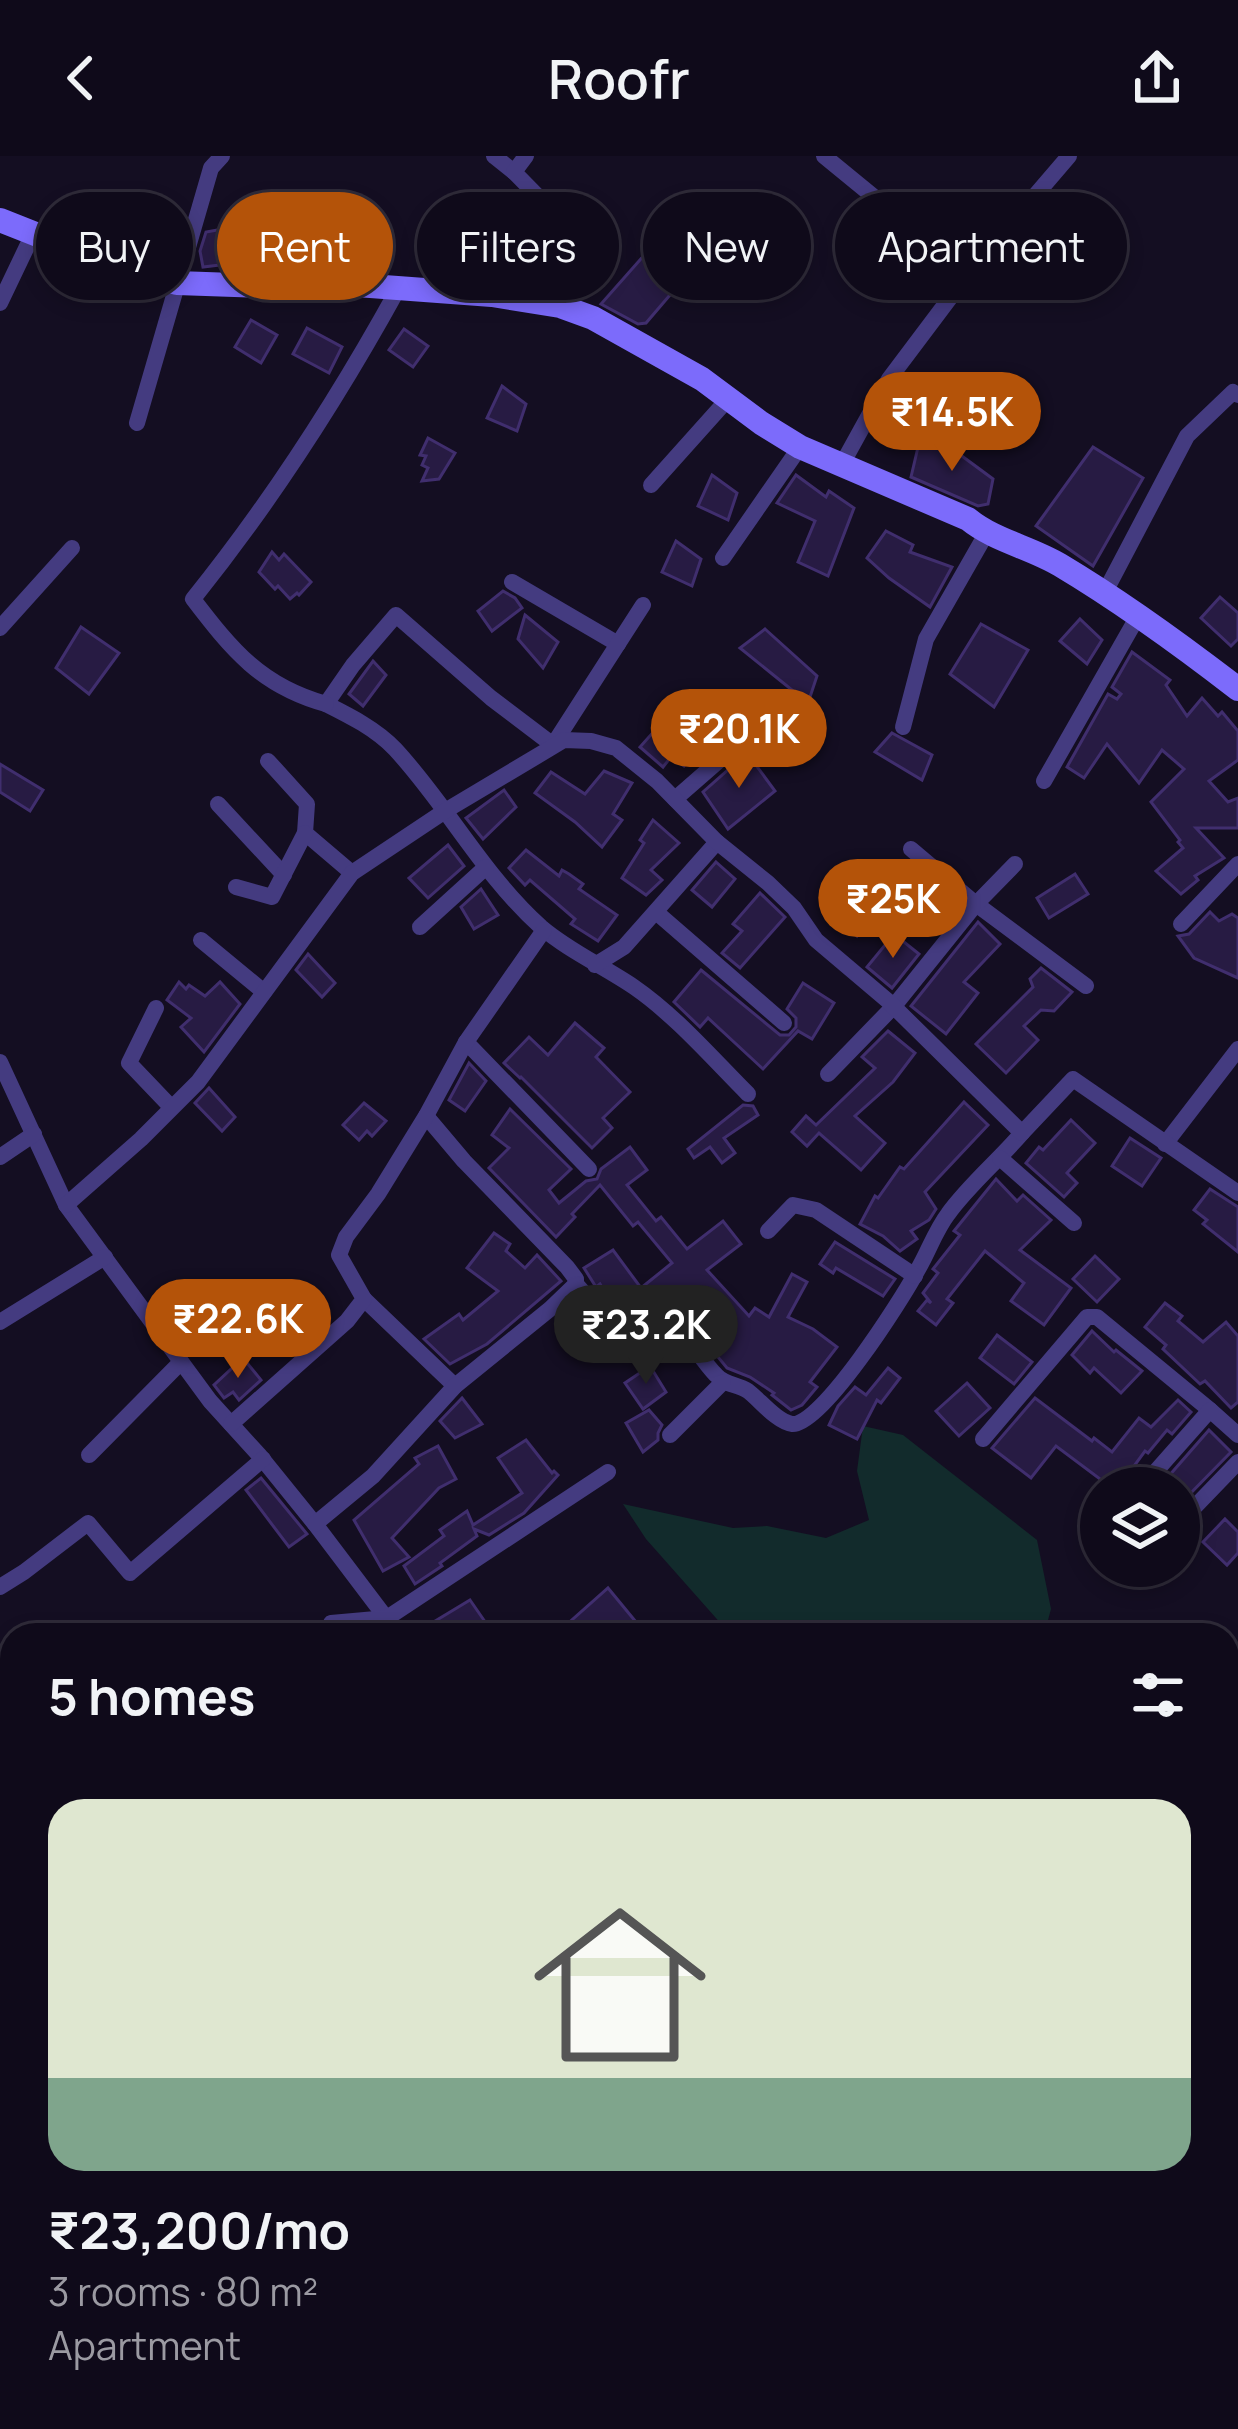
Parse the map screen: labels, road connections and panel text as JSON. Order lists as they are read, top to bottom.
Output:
{
  "page": {
    "header": "Roofr",
    "chip": [
      "Buy",
      "Rent",
      "Filters",
      "New",
      "Apartment"
    ],
    "price": [
      "₹14.5K",
      "₹20.1K",
      "₹25K",
      "₹22.6K",
      "₹23.2K"
    ],
    "heading": "5 homes",
    "list": [
      {
        "name": "₹23,200/mo",
        "note": "3 rooms · 80 m² · Apartment"
      }
    ]
  }
}
